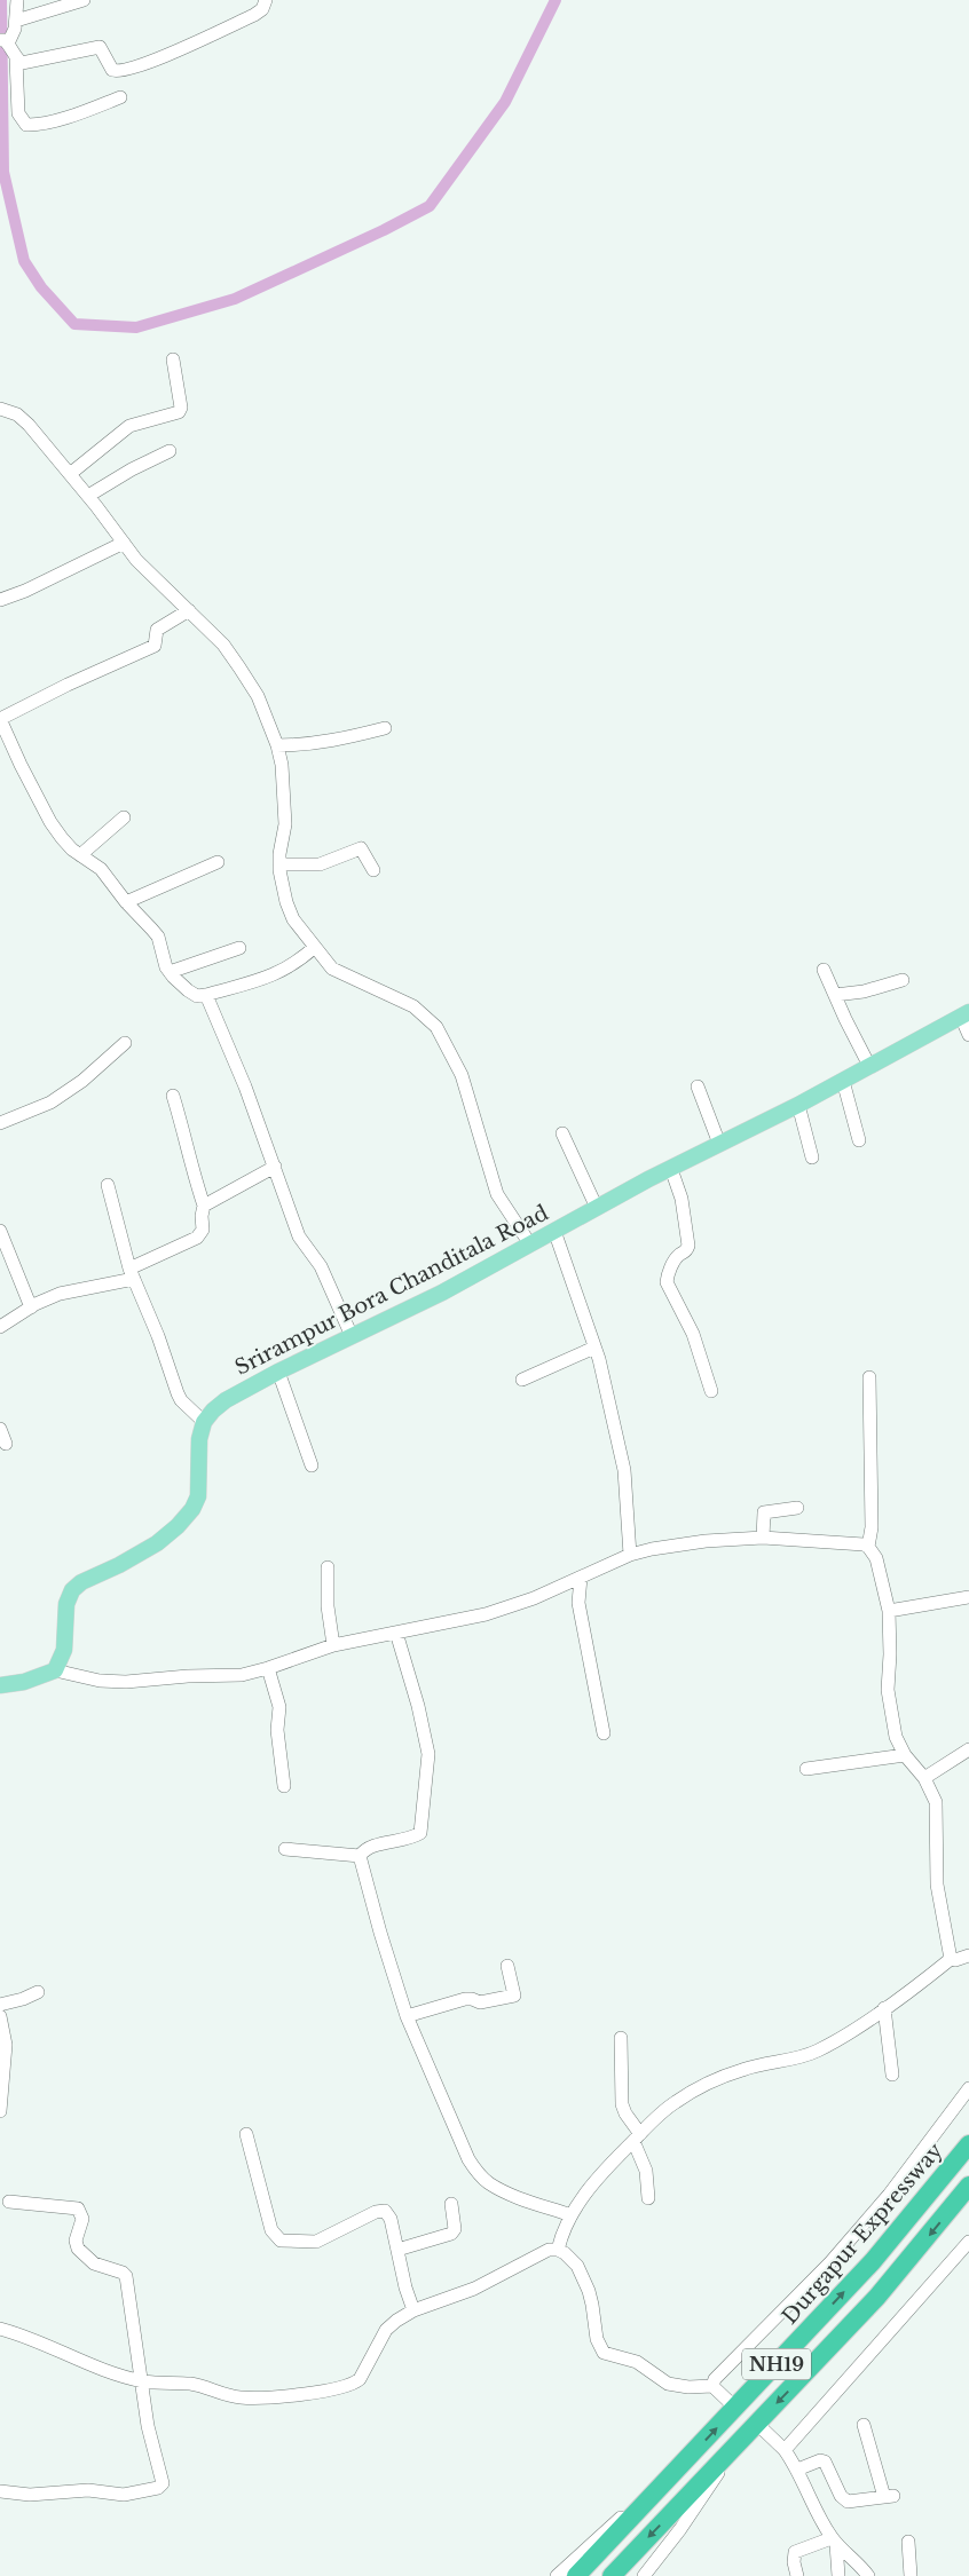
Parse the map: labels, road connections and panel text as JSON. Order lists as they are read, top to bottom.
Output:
{
  "streets": {
    "highway": ["Durgapur Expressway", "NH19"],
    "main road": ["Srirampur Bora Chanditala Road"]
  }
}
